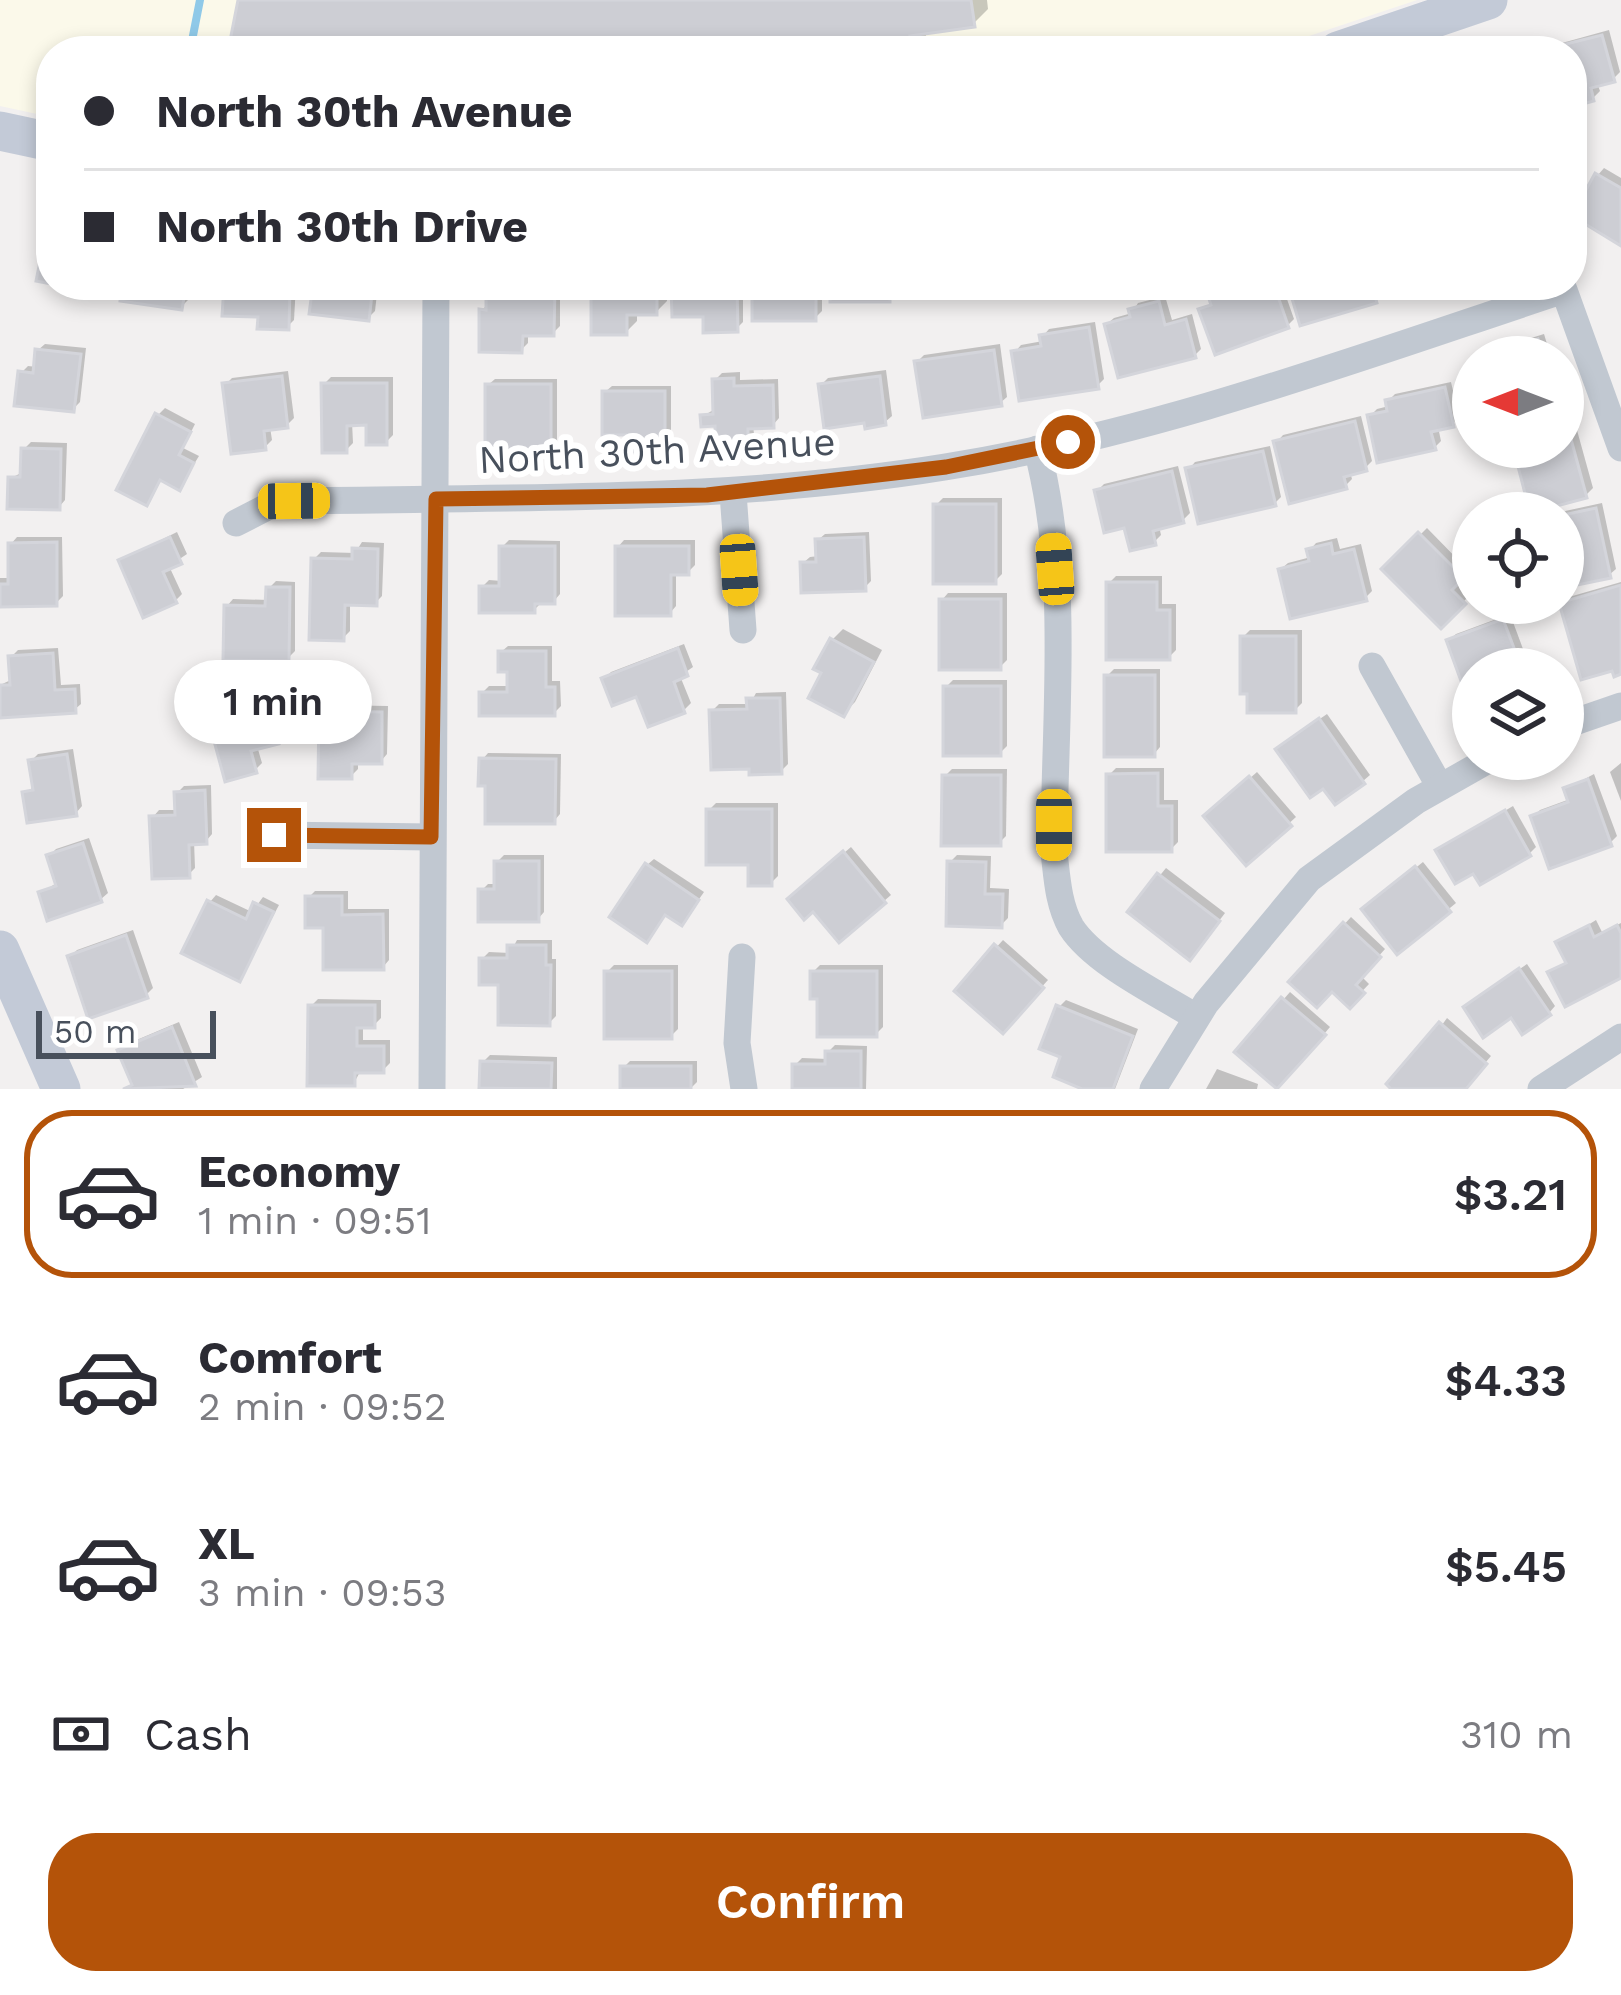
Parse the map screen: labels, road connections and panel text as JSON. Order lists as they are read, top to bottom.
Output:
{
  "streets": {
    "street": ["North 30th Avenue"]
  },
  "scale_bar": "50 m",
  "north": "left",
  "page": {
    "banner": ["North 30th Avenue", "North 30th Drive"],
    "bubble": "1 min",
    "scale": "50 m",
    "list": [
      {
        "name": "Economy",
        "note": "1 min · 09:51",
        "value": "$3.21"
      },
      {
        "name": "Comfort",
        "note": "2 min · 09:52",
        "value": "$4.33"
      },
      {
        "name": "XL",
        "note": "3 min · 09:53",
        "value": "$5.45"
      }
    ],
    "pay": ["Cash", "310 m"],
    "buttons": "Confirm"
  }
}
